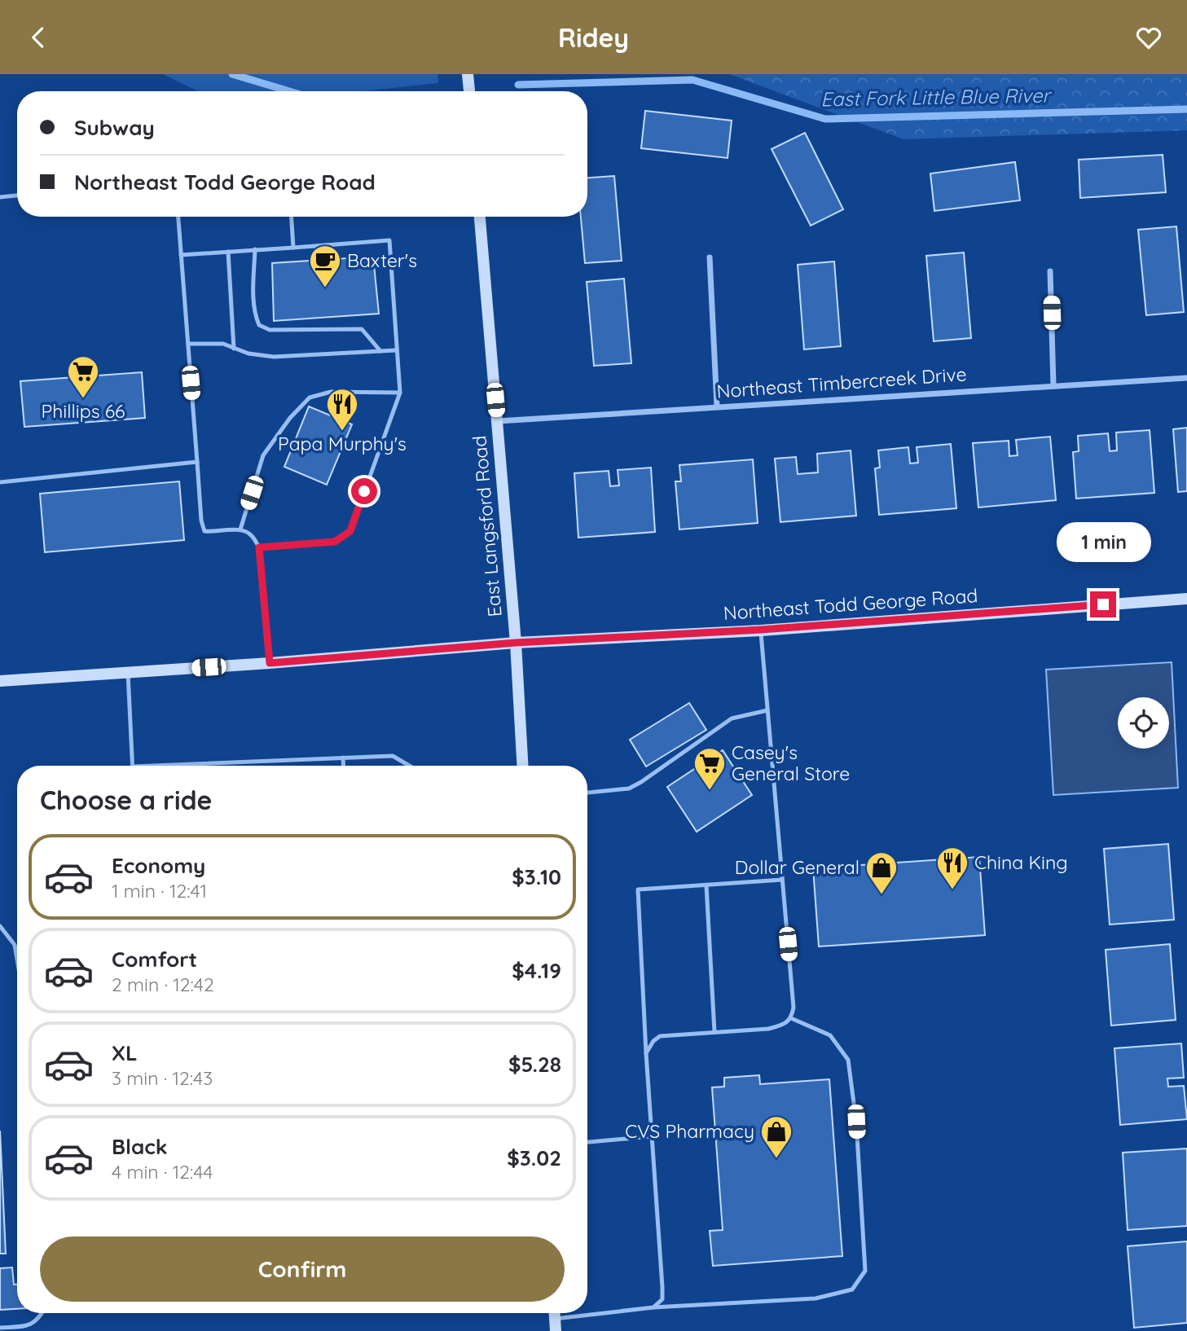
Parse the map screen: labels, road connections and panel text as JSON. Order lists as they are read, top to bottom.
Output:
{
  "streets": {
    "main road": ["East Langsford Road", "Northeast Todd George Road"],
    "street": ["Northeast Timbercreek Drive"]
  },
  "crossings": [
    ["Northeast Timbercreek Drive", "East Langsford Road"],
    ["East Langsford Road", "Northeast Todd George Road"]
  ],
  "water": ["East Fork Little Blue River"],
  "places": {
    "cafe": ["Baxter's"],
    "supermarket": ["Phillips 66", "Casey's General Store"],
    "restaurant": ["Papa Murphy's", "China King"],
    "shop": ["Dollar General", "CVS Pharmacy"]
  },
  "page": {
    "header": "Ridey",
    "banner": ["Subway", "Northeast Todd George Road"],
    "bubble": "1 min",
    "heading": "Choose a ride",
    "list": [
      {
        "name": "Economy",
        "note": "1 min · 12:41",
        "value": "$3.10"
      },
      {
        "name": "Comfort",
        "note": "2 min · 12:42",
        "value": "$4.19"
      },
      {
        "name": "XL",
        "note": "3 min · 12:43",
        "value": "$5.28"
      },
      {
        "name": "Black",
        "note": "4 min · 12:44",
        "value": "$3.02"
      }
    ],
    "buttons": "Confirm"
  }
}
